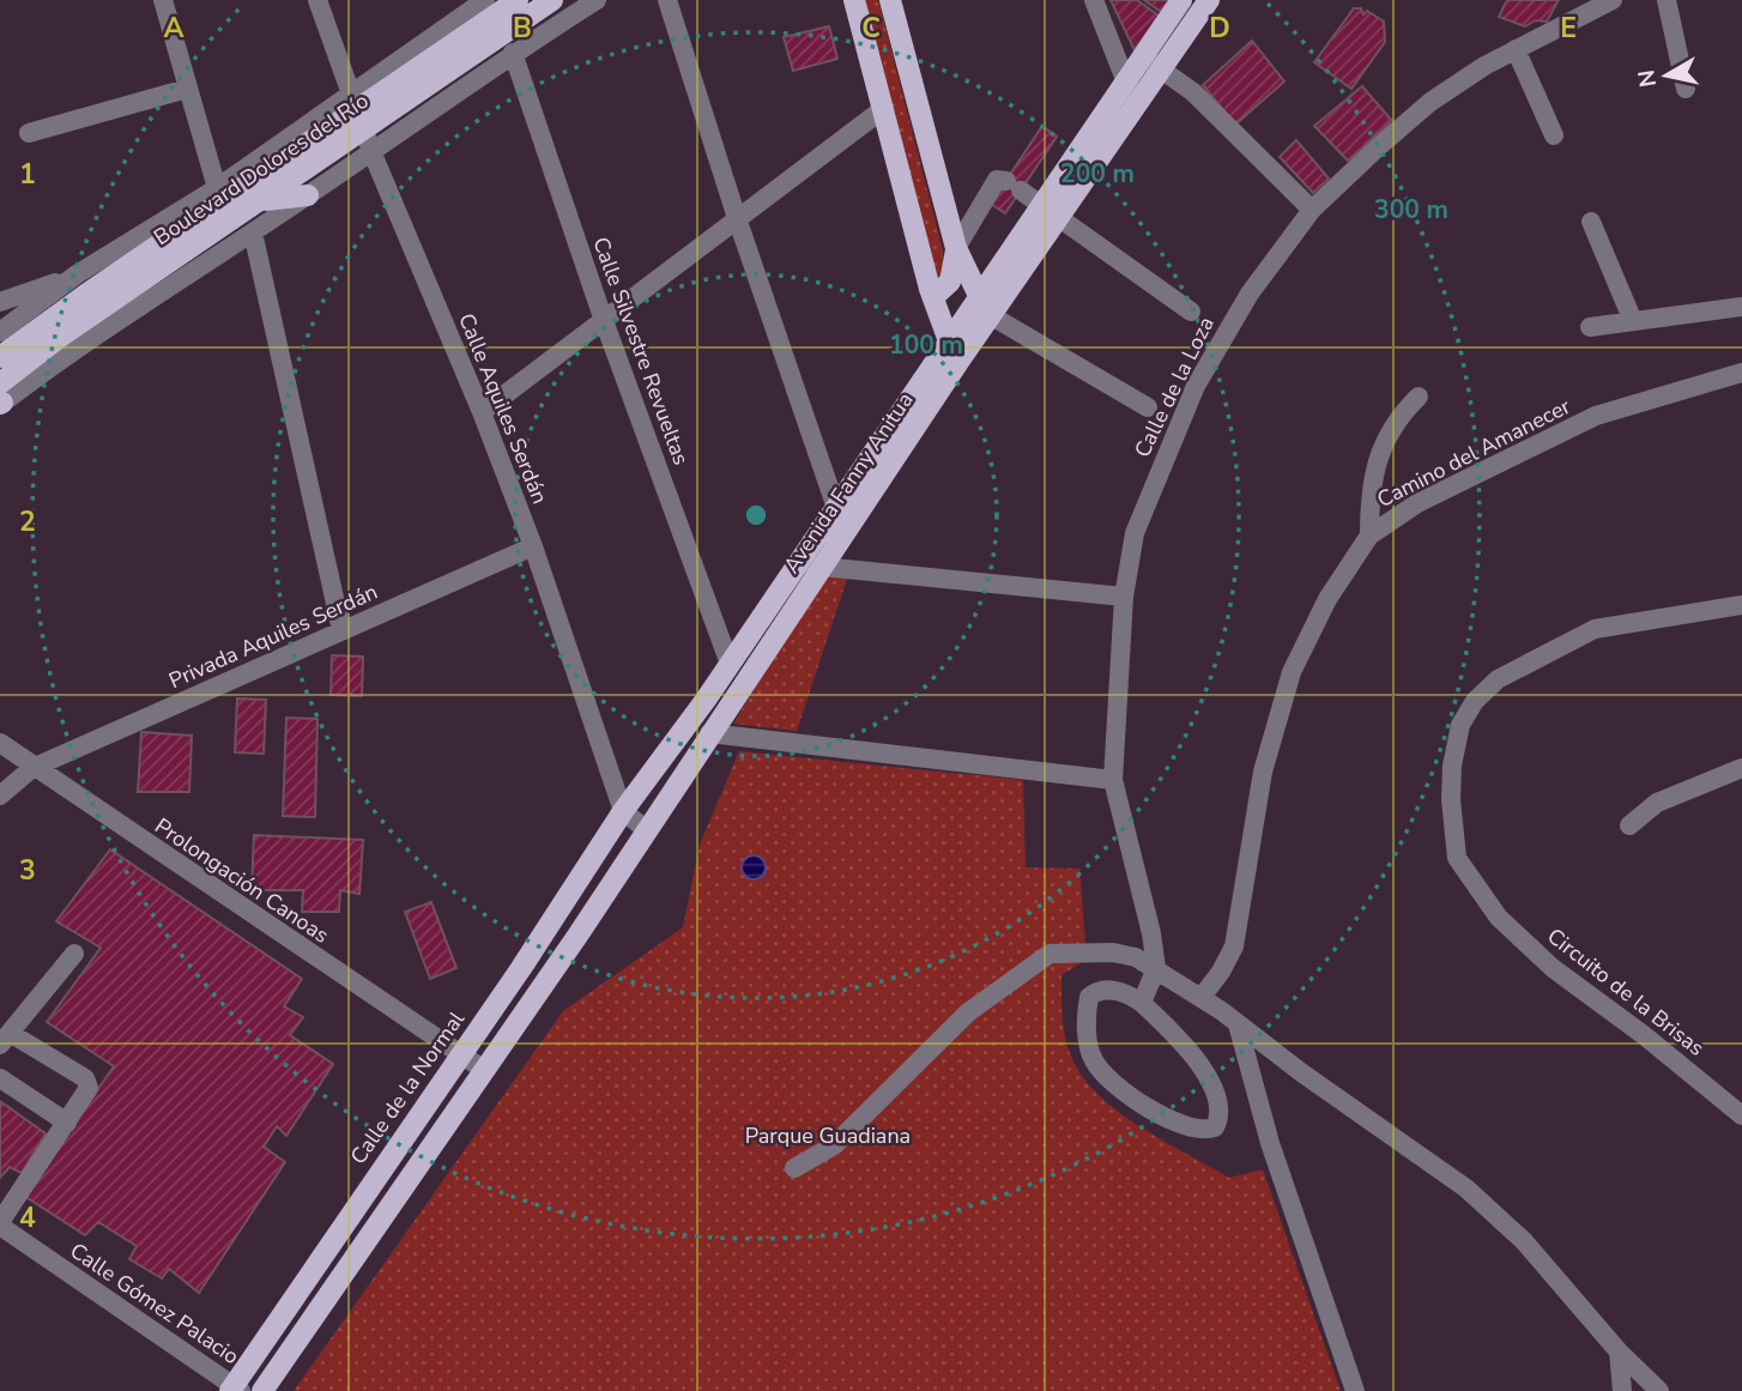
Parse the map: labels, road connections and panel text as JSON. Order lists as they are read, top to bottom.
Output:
{
  "streets": {
    "main road": ["Boulevard Dolores del Río", "Avenida Fanny Anitua", "Calle de la Normal"],
    "street": [
      "Calle Silvestre Revueltas",
      "Calle de la Loza",
      "Calle Aquiles Serdán",
      "Camino del Amanecer",
      "Privada Aquiles Serdán",
      "Prolongación Canoas",
      "Circuito de la Brisas",
      "Calle Gómez Palacio"
    ]
  },
  "crossings": [
    ["Boulevard Dolores del Río", "Calle Aquiles Serdán"],
    ["Calle Silvestre Revueltas", "Avenida Fanny Anitua"],
    ["Calle Aquiles Serdán", "Avenida Fanny Anitua"],
    ["Calle Aquiles Serdán", "Privada Aquiles Serdán"],
    ["Calle Aquiles Serdán", "Calle de la Normal"],
    ["Avenida Fanny Anitua", "Calle de la Normal"],
    ["Privada Aquiles Serdán", "Prolongación Canoas"],
    ["Prolongación Canoas", "Calle de la Normal"],
    ["Calle de la Normal", "Calle Gómez Palacio"]
  ],
  "parks": ["Parque Guadiana"],
  "north": "left",
  "grid": {
    "columns": [
      "A",
      "B",
      "C",
      "D",
      "E"
    ],
    "rows": [
      "1",
      "2",
      "3",
      "4"
    ]
  },
  "rings": ["200 m", "300 m", "100 m"]
}
